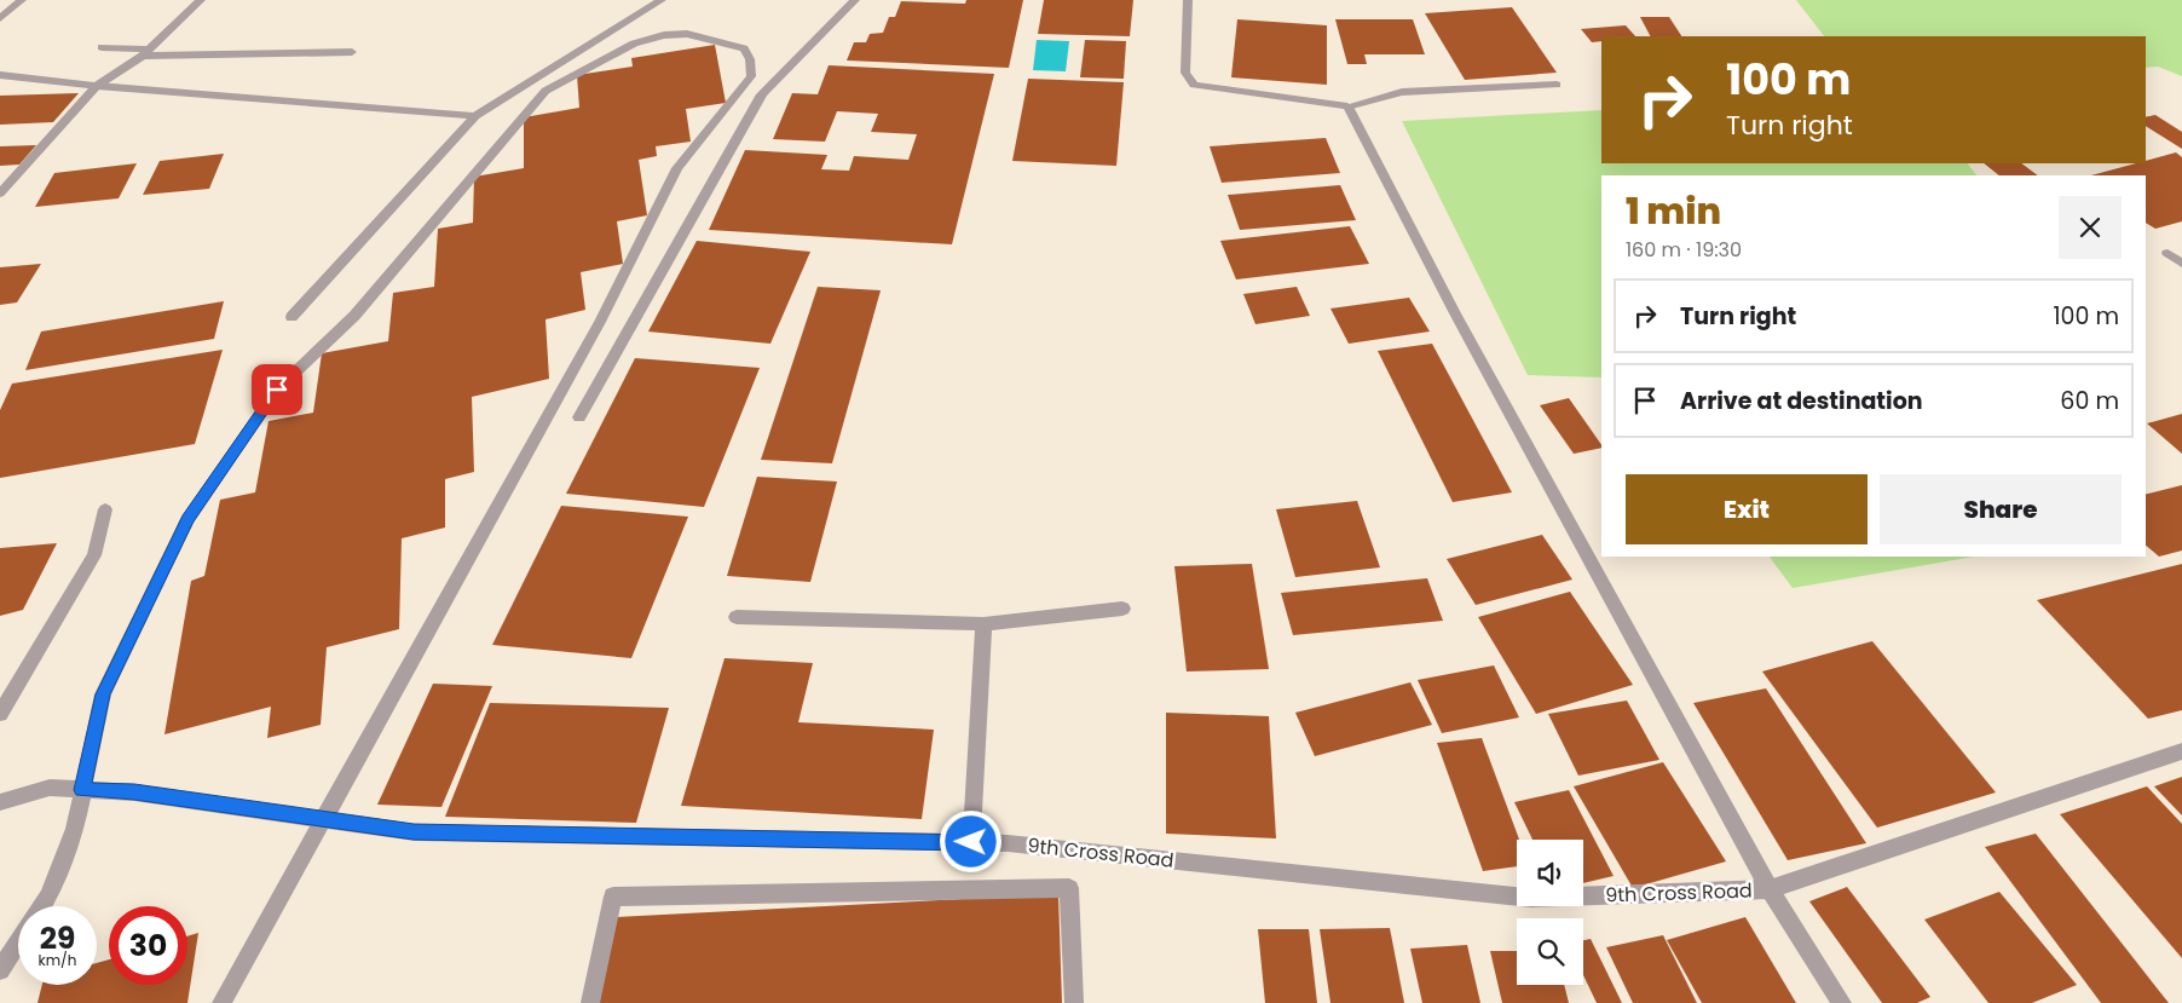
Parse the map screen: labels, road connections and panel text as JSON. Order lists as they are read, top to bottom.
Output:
{
  "streets": {
    "street": ["9th Cross Road"]
  },
  "page": {
    "turn": ["100 m", "Turn right"],
    "heading": ["1 min", "160 m · 19:30"],
    "list": [
      {
        "name": "Turn right",
        "value": "100 m"
      },
      {
        "name": "Arrive at destination",
        "value": "60 m"
      }
    ],
    "buttons": ["Exit", "Share"],
    "speed": "29 km/h",
    "limit": "30"
  }
}
